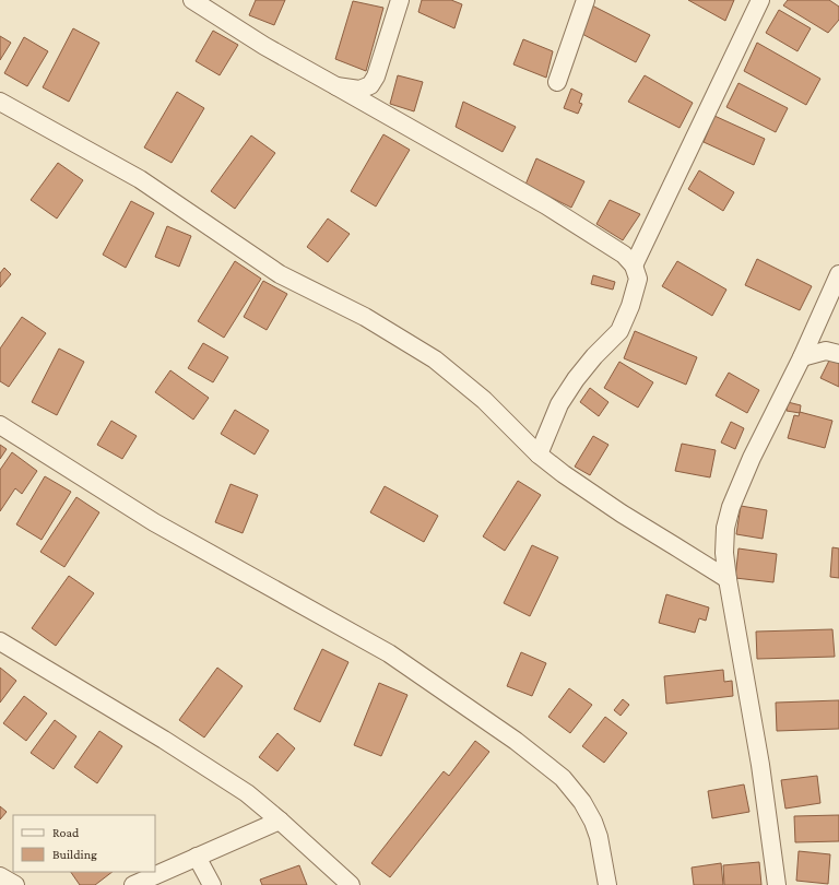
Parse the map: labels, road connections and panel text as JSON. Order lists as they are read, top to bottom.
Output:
{
  "legend": ["Road", "Building"]
}
